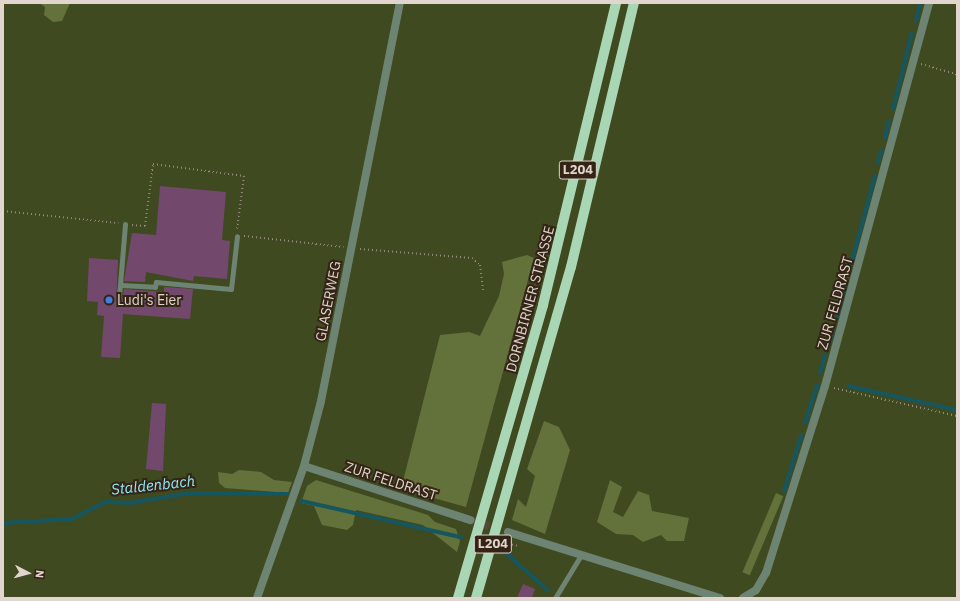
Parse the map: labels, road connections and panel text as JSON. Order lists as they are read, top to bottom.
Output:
{
  "streets": {
    "main road": ["L204", "DORNBIRNER STRASSE"],
    "street": ["GLASERWEG", "ZUR FELDRAST"]
  },
  "crossings": [
    ["GLASERWEG", "ZUR FELDRAST"]
  ],
  "water": ["Staldenbach"],
  "places": ["Ludi's Eier"],
  "north": "right"
}
